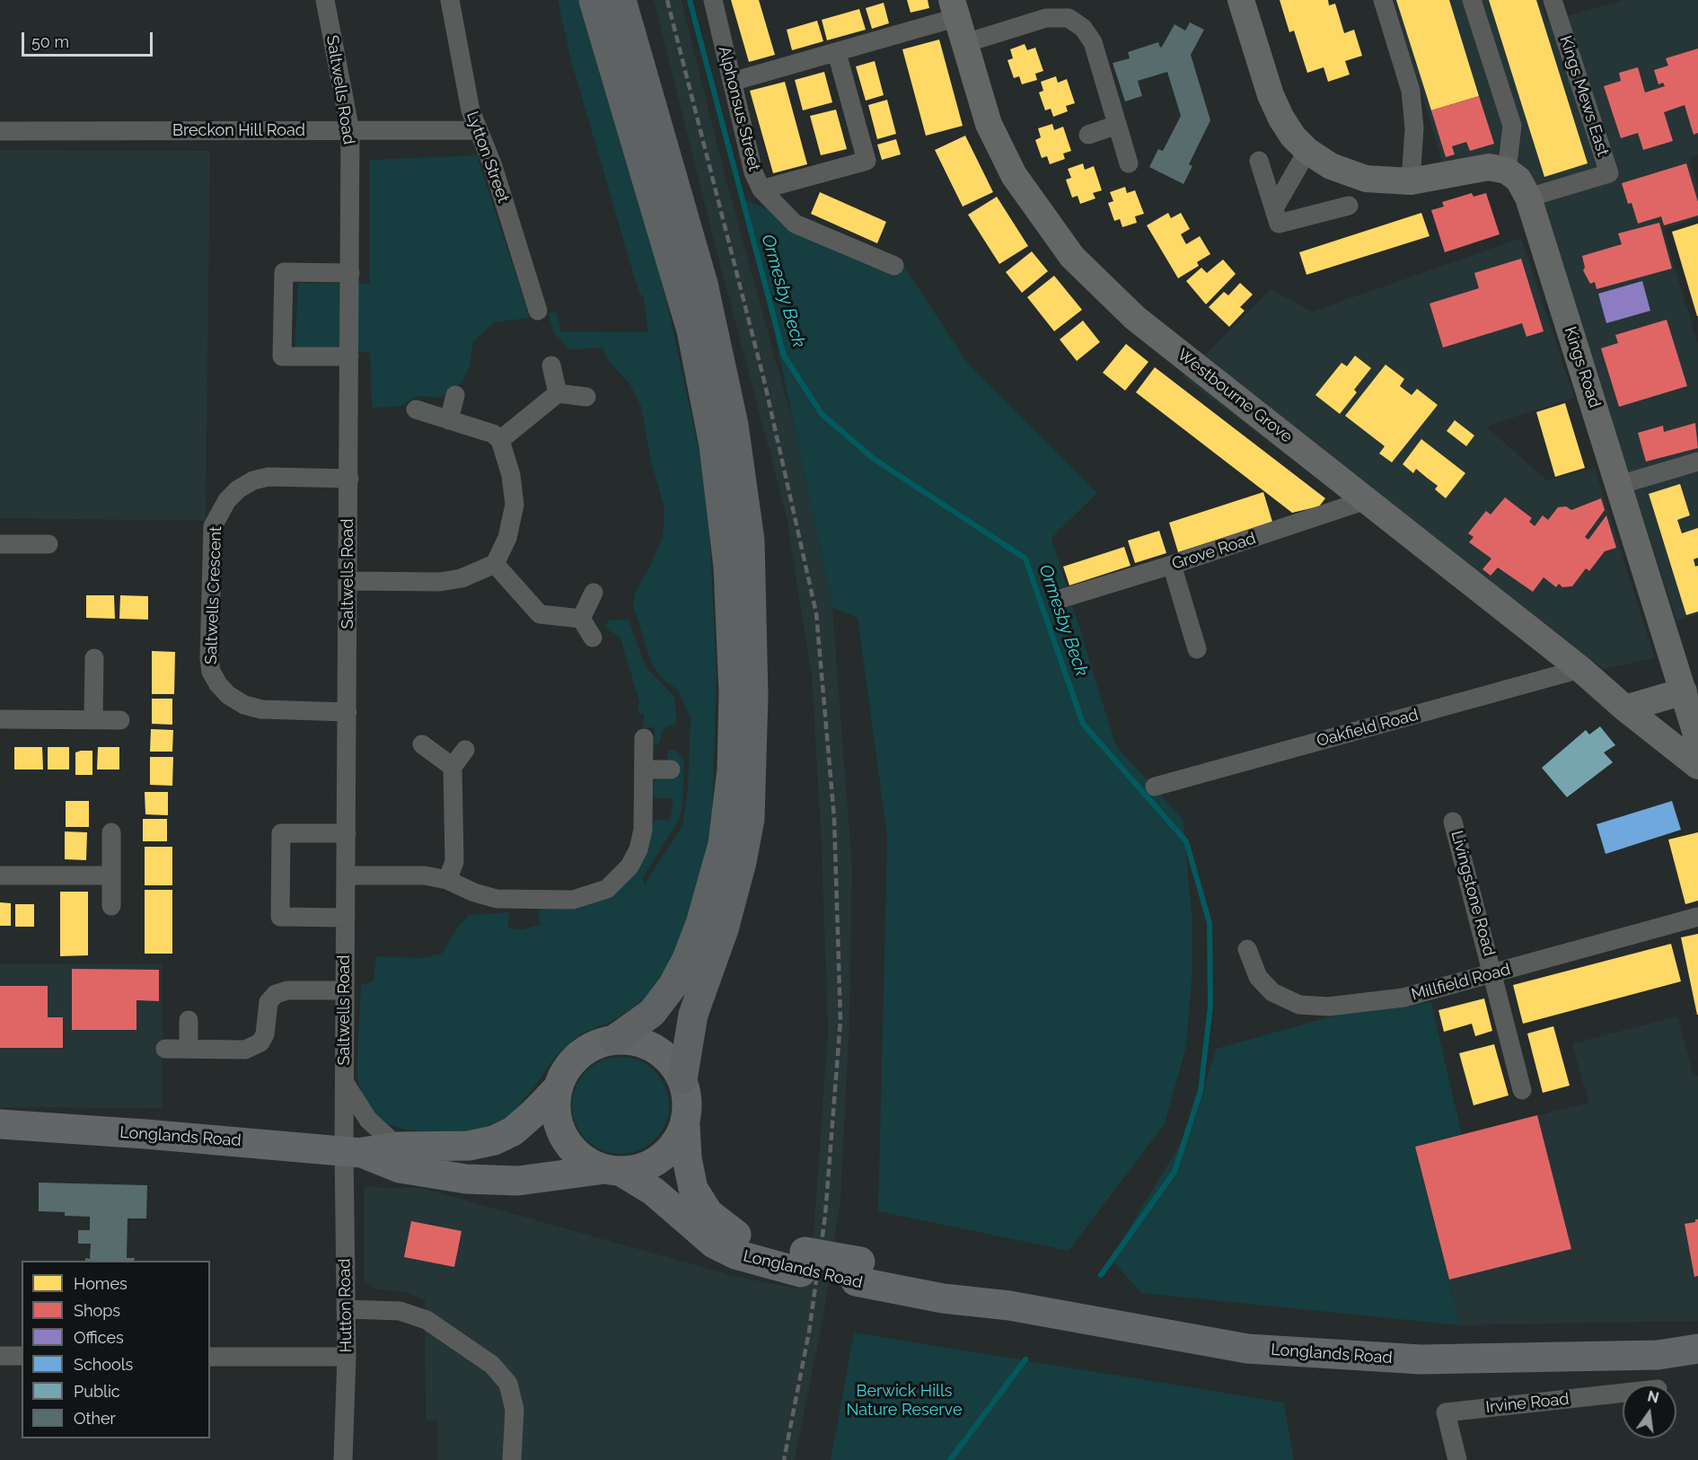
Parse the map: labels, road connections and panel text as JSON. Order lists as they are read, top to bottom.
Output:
{
  "streets": {
    "main road": ["Longlands Road"],
    "street": [
      "Saltwells Road",
      "Kings Mews East",
      "Alphonsus Street",
      "Breckon Hill Road",
      "Lytton Street",
      "Kings Road",
      "Westbourne Grove",
      "Grove Road",
      "Saltwells Crescent",
      "Oakfield Road",
      "Livingstone Road",
      "Millfield Road",
      "Hutton Road",
      "Irvine Road"
    ]
  },
  "crossings": [
    ["Saltwells Road", "Breckon Hill Road"],
    ["Saltwells Road", "Saltwells Crescent"],
    ["Saltwells Road", "Longlands Road"],
    ["Saltwells Road", "Hutton Road"],
    ["Kings Mews East", "Kings Road"],
    ["Breckon Hill Road", "Lytton Street"],
    ["Westbourne Grove", "Grove Road"],
    ["Westbourne Grove", "Oakfield Road"],
    ["Livingstone Road", "Millfield Road"],
    ["Longlands Road", "Hutton Road"]
  ],
  "water": ["Ormesby Beck"],
  "parks": ["Berwick Hills Nature Reserve"],
  "legend": [
    "Homes",
    "Shops",
    "Offices",
    "Schools",
    "Public",
    "Other"
  ],
  "scale_bar": "50 m",
  "north": "top"
}
